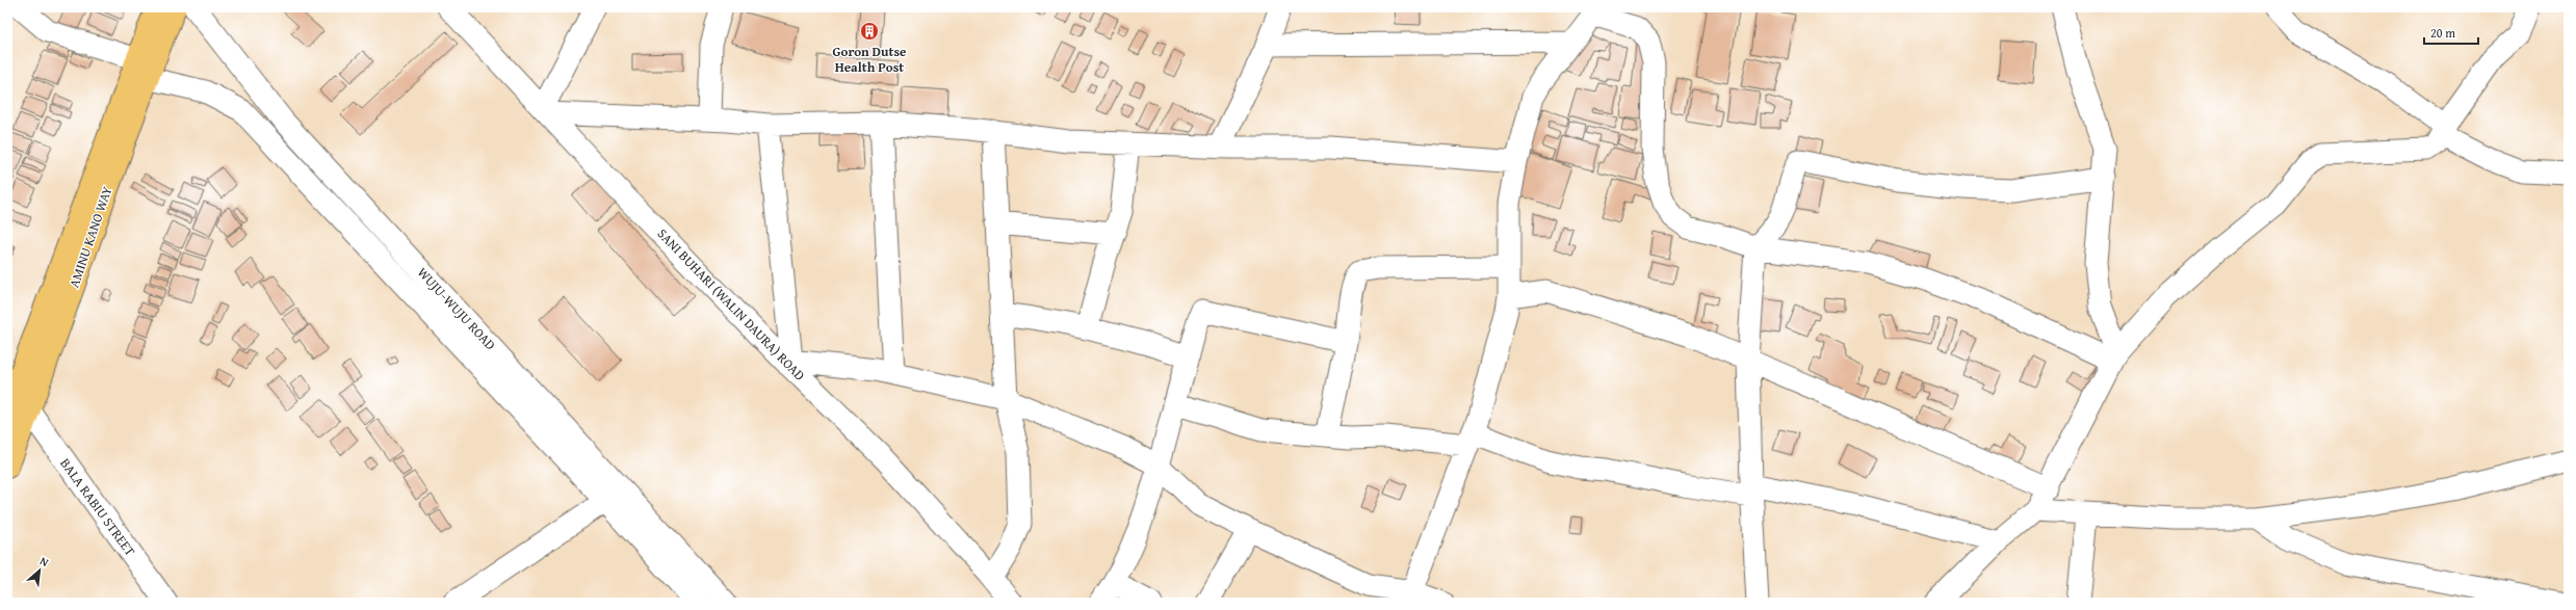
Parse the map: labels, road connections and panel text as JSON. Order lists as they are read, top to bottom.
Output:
{
  "streets": {
    "main road": ["AMINU KANO WAY"],
    "street": ["SANI BUHARI (WALIN DAURA) ROAD", "WUJU-WUJU ROAD", "BALA RABIU STREET"]
  },
  "crossings": [
    ["AMINU KANO WAY", "WUJU-WUJU ROAD"],
    ["AMINU KANO WAY", "BALA RABIU STREET"]
  ],
  "places": {
    "building": ["Goron Dutse Health Post"]
  },
  "scale_bar": "20 m",
  "north": "top right"
}
